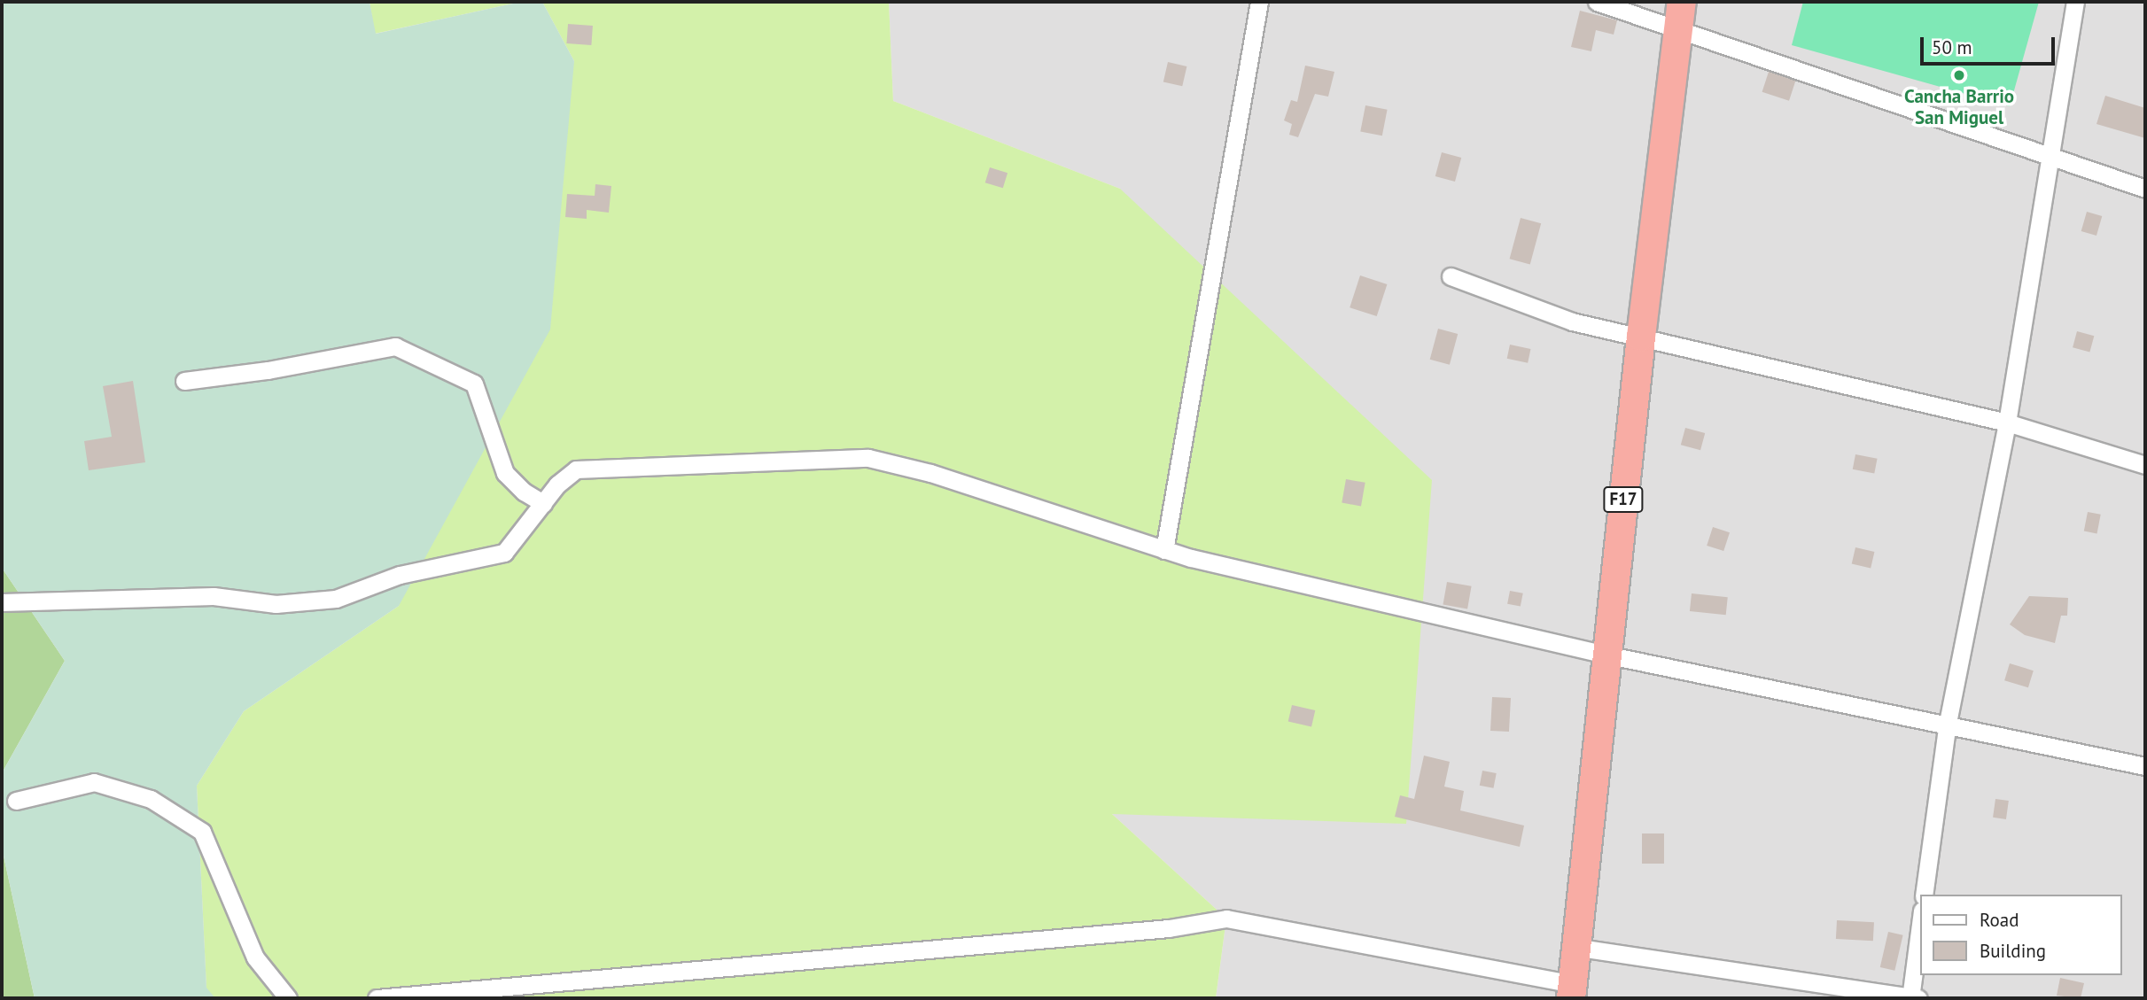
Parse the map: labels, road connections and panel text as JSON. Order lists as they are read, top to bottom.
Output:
{
  "streets": {
    "highway": ["F17"]
  },
  "places": ["Cancha Barrio San Miguel"],
  "legend": ["Road", "Building"],
  "scale_bar": "50 m"
}
